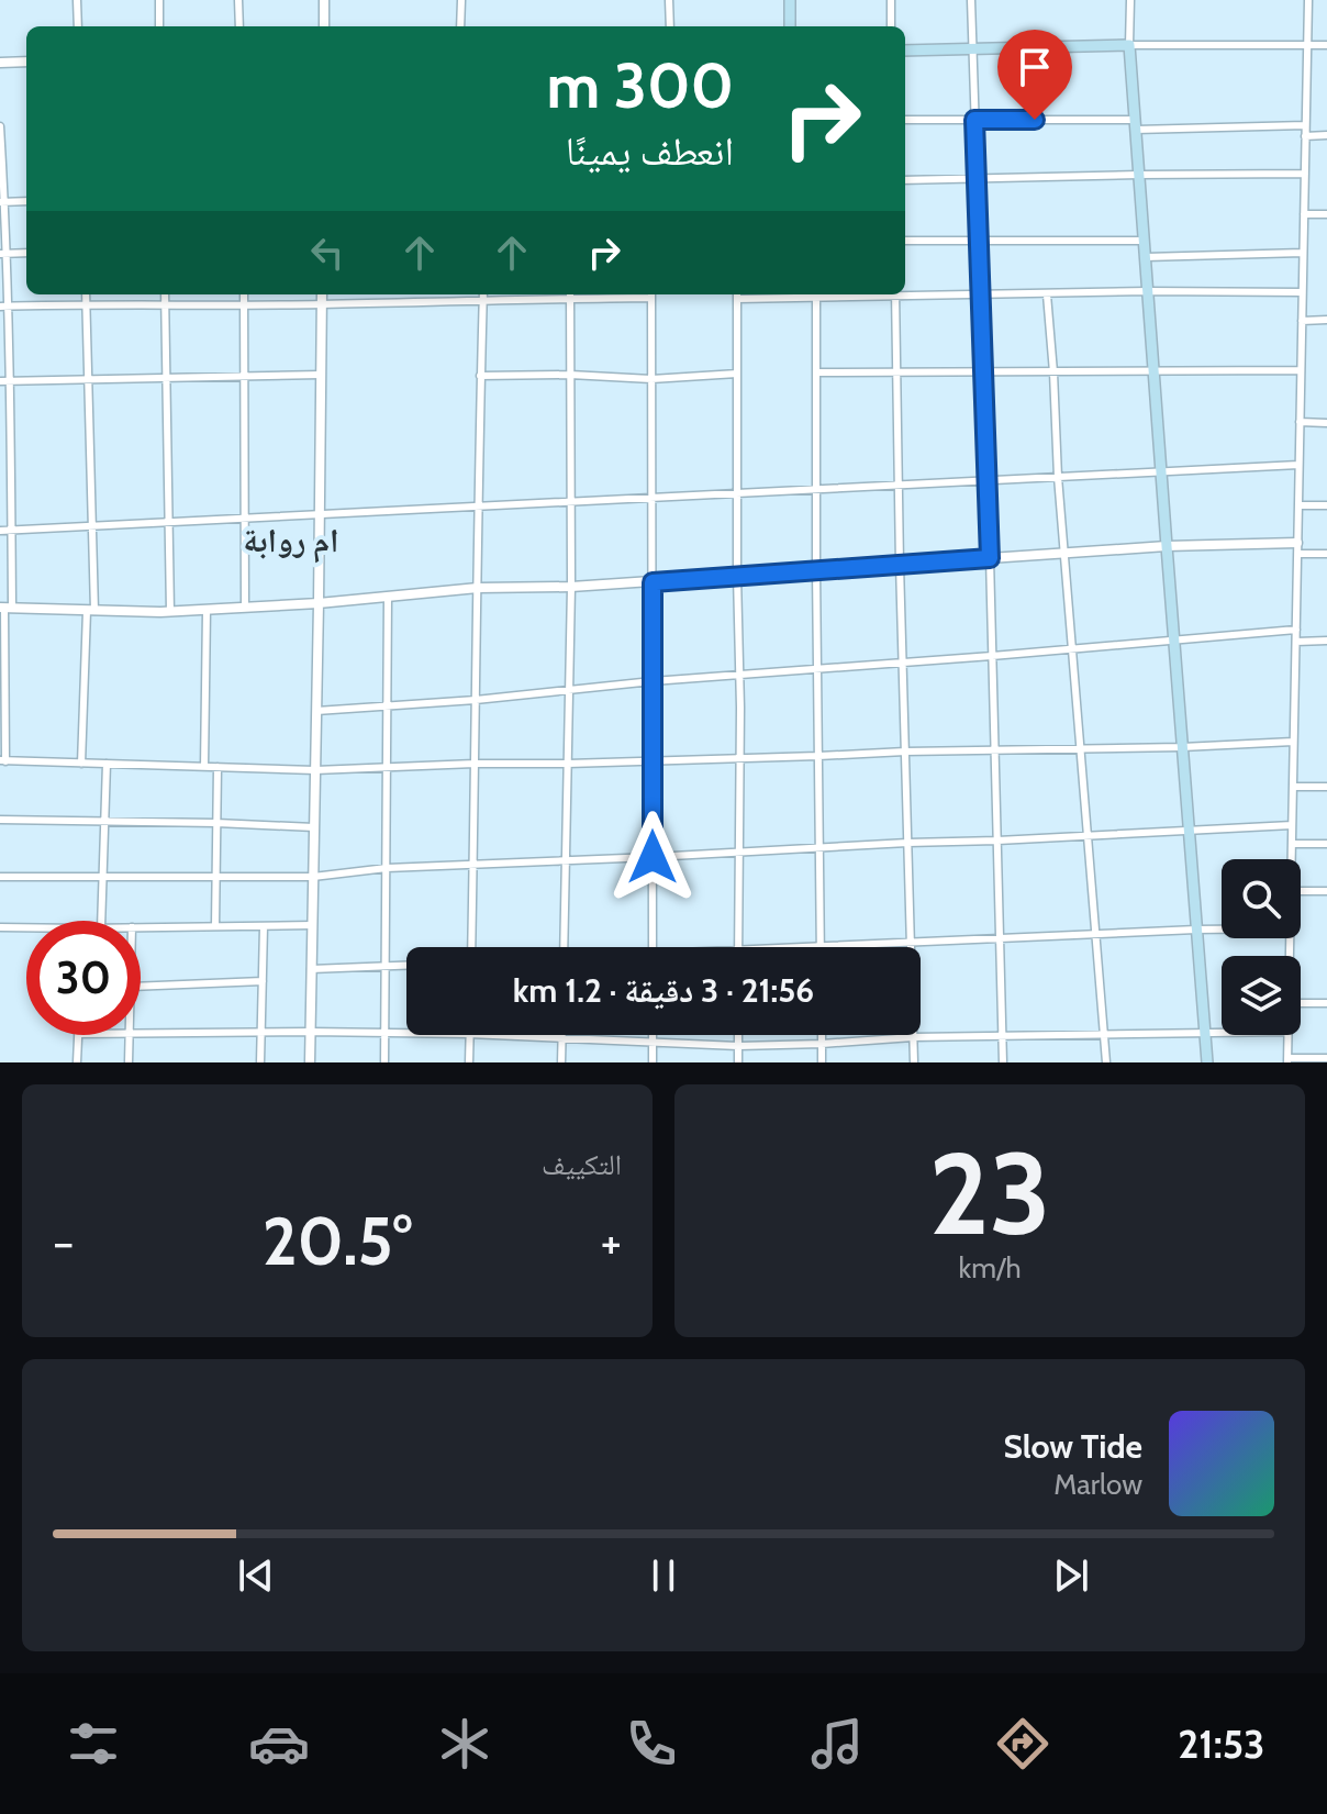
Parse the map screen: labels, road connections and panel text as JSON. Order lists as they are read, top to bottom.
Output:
{
  "districts": ["ام روابة"],
  "page": {
    "turn": ["300 m", "انعطف يمينًا"],
    "limit": "30",
    "trip": "21:56 · 3 دقيقة · 1.2 km",
    "tile": [
      ["23", "km/h"],
      "التكييف"
    ],
    "heat": ["−", "20.5°", "+"],
    "song": ["Slow Tide", "Marlow"],
    "tabs": "21:53"
  }
}
